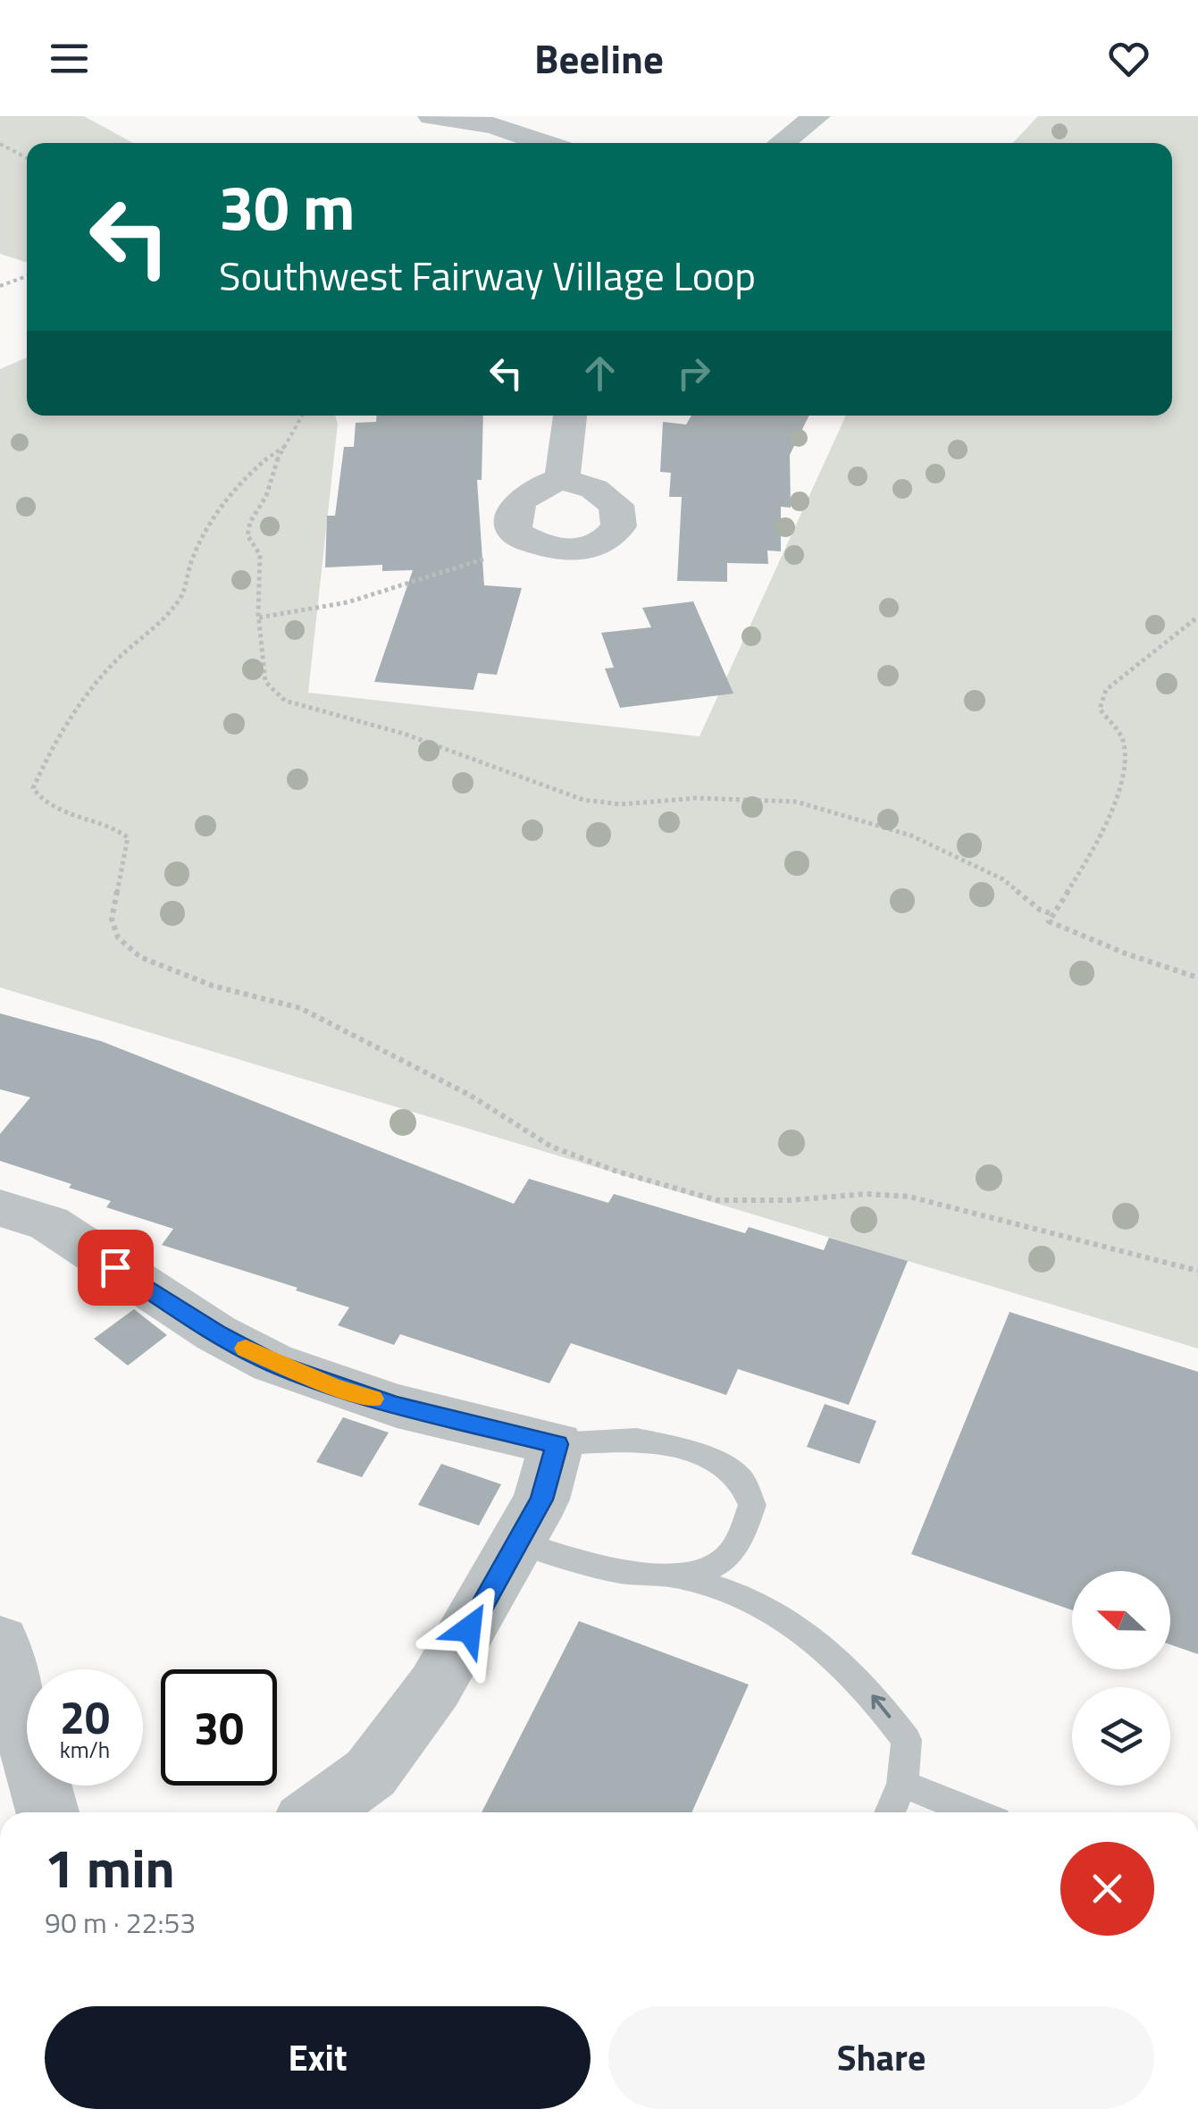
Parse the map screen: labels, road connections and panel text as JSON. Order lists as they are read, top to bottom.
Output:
{
  "north": "left",
  "page": {
    "header": "Beeline",
    "turn": ["30 m", "Southwest Fairway Village Loop"],
    "speed": "20 km/h",
    "limit": "30",
    "heading": ["1 min", "90 m · 22:53"],
    "buttons": ["Exit", "Share"]
  }
}
